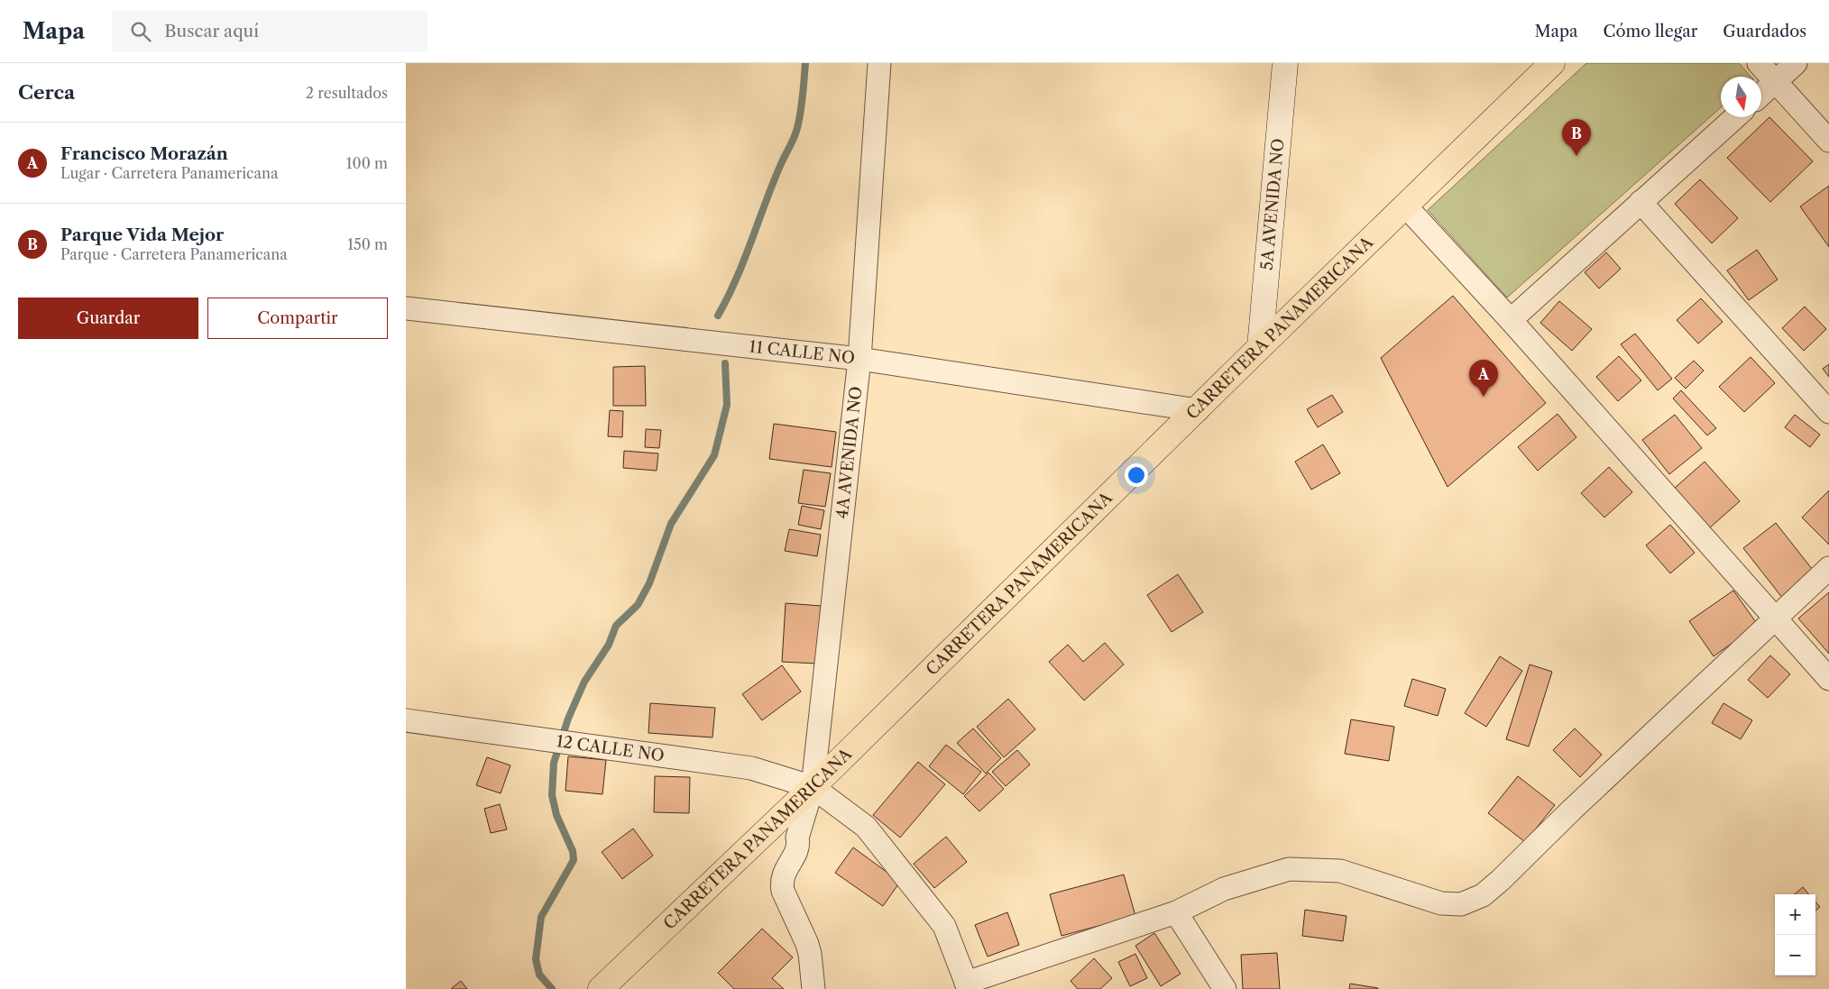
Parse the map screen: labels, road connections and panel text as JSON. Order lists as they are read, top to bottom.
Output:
{
  "streets": {
    "highway": ["CARRETERA PANAMERICANA"],
    "street": [
      "5A AVENIDA NO",
      "11 CALLE NO",
      "4A AVENIDA NO",
      "12 CALLE NO"
    ]
  },
  "crossings": [
    ["5A AVENIDA NO", "CARRETERA PANAMERICANA"],
    ["CARRETERA PANAMERICANA", "11 CALLE NO"],
    ["CARRETERA PANAMERICANA", "4A AVENIDA NO"],
    ["CARRETERA PANAMERICANA", "12 CALLE NO"],
    ["11 CALLE NO", "4A AVENIDA NO"],
    ["4A AVENIDA NO", "12 CALLE NO"]
  ],
  "north": "bottom",
  "page": {
    "header": "Mapa",
    "search": "Buscar aquí",
    "nav": ["Mapa", "Cómo llegar", "Guardados"],
    "heading": ["Cerca", "2 resultados"],
    "pins": ["B", "A"],
    "list": [
      {
        "mark": "A",
        "name": "Francisco Morazán",
        "note": "Lugar · Carretera Panamericana",
        "value": "100 m"
      },
      {
        "mark": "B",
        "name": "Parque Vida Mejor",
        "note": "Parque · Carretera Panamericana",
        "value": "150 m"
      }
    ],
    "buttons": ["Guardar", "Compartir"],
    "map_buttons": ["+", "−"]
  }
}
